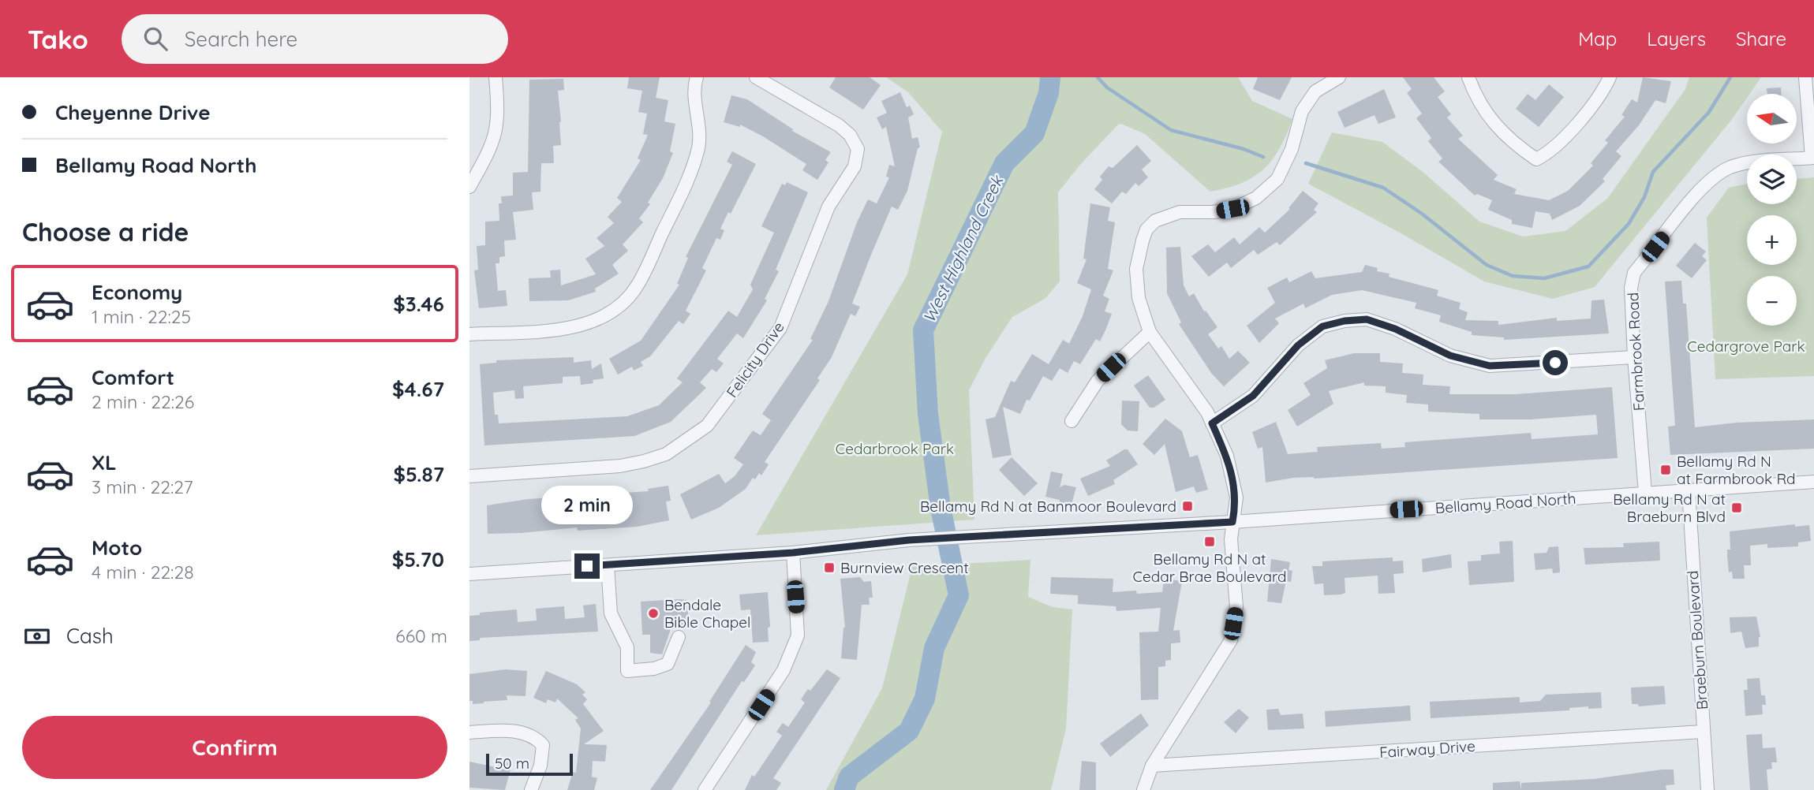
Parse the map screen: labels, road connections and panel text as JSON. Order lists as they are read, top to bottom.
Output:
{
  "streets": {
    "street": [
      "Farmbrook Road",
      "Felicity Drive",
      "Bellamy Road North",
      "Braeburn Boulevard",
      "Fairway Drive"
    ]
  },
  "crossings": [
    ["Farmbrook Road", "Bellamy Road North"],
    ["Bellamy Road North", "Braeburn Boulevard"],
    ["Braeburn Boulevard", "Fairway Drive"]
  ],
  "water": ["West Highland Creek"],
  "parks": ["Cedargrove Park", "Cedarbrook Park"],
  "places": {
    "transit": [
      "Bellamy Rd N at Farmbrook Rd",
      "Bellamy Rd N at Banmoor Boulevard",
      "Bellamy Rd N at Braeburn Blvd",
      "Bellamy Rd N at Cedar Brae Boulevard",
      "Burnview Crescent"
    ],
    "other": ["Bendale Bible Chapel"]
  },
  "scale_bar": "50 m",
  "north": "left",
  "page": {
    "header": "Tako",
    "search": "Search here",
    "nav": ["Map", "Layers", "Share"],
    "banner": ["Cheyenne Drive", "Bellamy Road North"],
    "map_buttons": ["+", "−"],
    "heading": "Choose a ride",
    "list": [
      {
        "name": "Economy",
        "note": "1 min · 22:25",
        "value": "$3.46"
      },
      {
        "name": "Comfort",
        "note": "2 min · 22:26",
        "value": "$4.67"
      },
      {
        "name": "XL",
        "note": "3 min · 22:27",
        "value": "$5.87"
      },
      {
        "name": "Moto",
        "note": "4 min · 22:28",
        "value": "$5.70"
      }
    ],
    "bubble": "2 min",
    "pay": ["Cash", "660 m"],
    "buttons": "Confirm",
    "scale": "50 m"
  }
}
